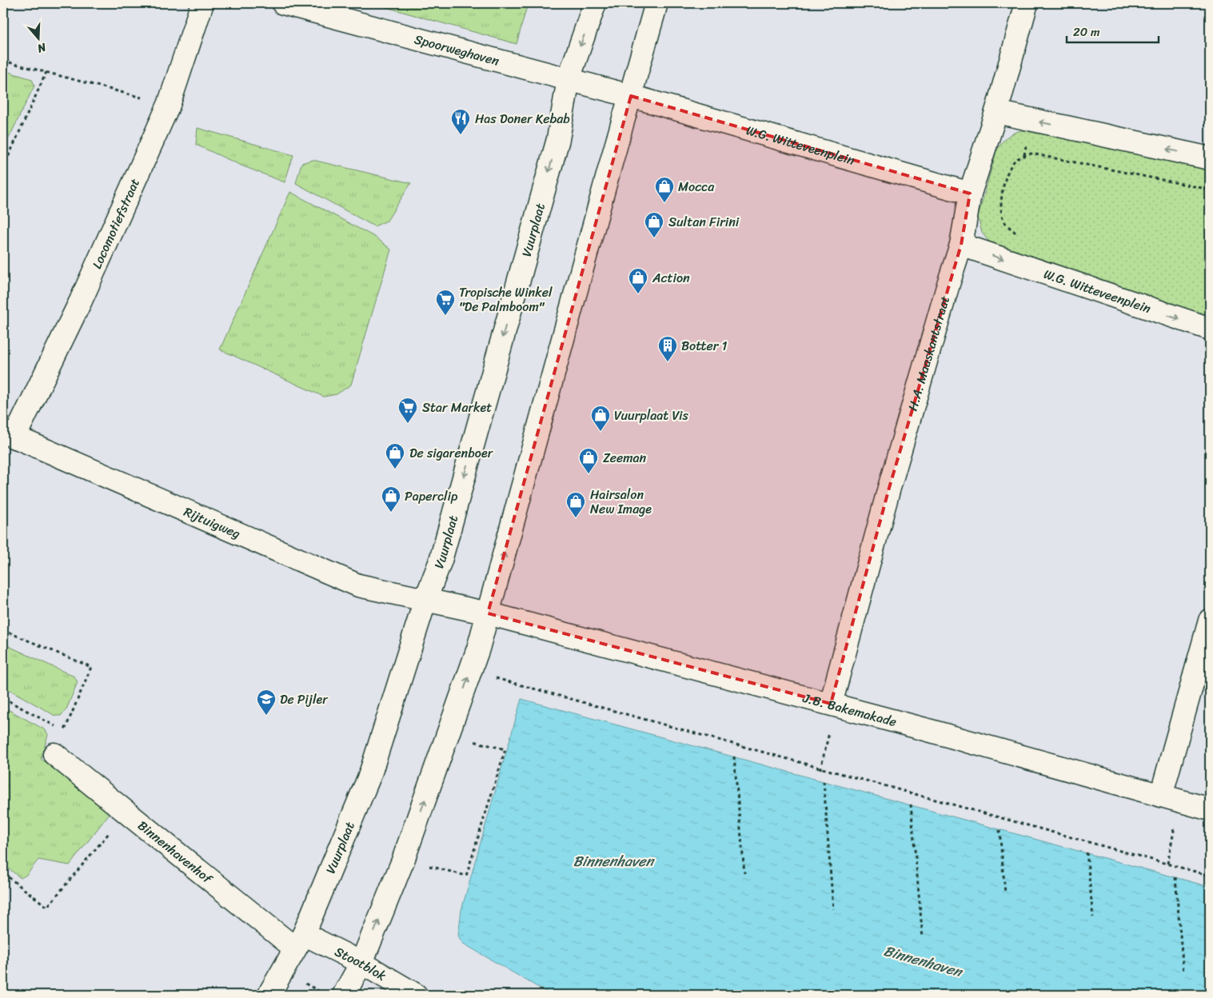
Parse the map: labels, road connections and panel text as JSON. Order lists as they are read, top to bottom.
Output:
{
  "streets": {
    "street": [
      "Spoorweghaven",
      "W.G. Witteveenplein",
      "Locomotiefstraat",
      "Vuurplaat",
      "H.A. Maaskantstraat",
      "Rijtuigweg",
      "J.B. Bakemakade",
      "Binnenhavenhof",
      "Stootblok"
    ]
  },
  "crossings": [
    ["Spoorweghaven", "W.G. Witteveenplein"],
    ["Spoorweghaven", "Vuurplaat"],
    ["W.G. Witteveenplein", "H.A. Maaskantstraat"],
    ["Locomotiefstraat", "Rijtuigweg"],
    ["Vuurplaat", "Rijtuigweg"],
    ["Vuurplaat", "Binnenhavenhof"],
    ["Vuurplaat", "Stootblok"],
    ["H.A. Maaskantstraat", "J.B. Bakemakade"],
    ["Rijtuigweg", "J.B. Bakemakade"],
    ["Binnenhavenhof", "Stootblok"]
  ],
  "water": ["Binnenhaven"],
  "places": {
    "restaurant": ["Has Doner Kebab"],
    "shop": [
      "Mocca",
      "Sultan Firini",
      "Action",
      "Vuurplaat Vis",
      "De sigarenboer",
      "Zeeman",
      "Paperclip",
      "Hairsalon New Image"
    ],
    "supermarket": ["Tropische Winkel \"De Palmboom\"", "Star Market"],
    "building": ["Botter 1"],
    "school or university": ["De Pijler"]
  },
  "scale_bar": "20 m",
  "north": "bottom"
}
